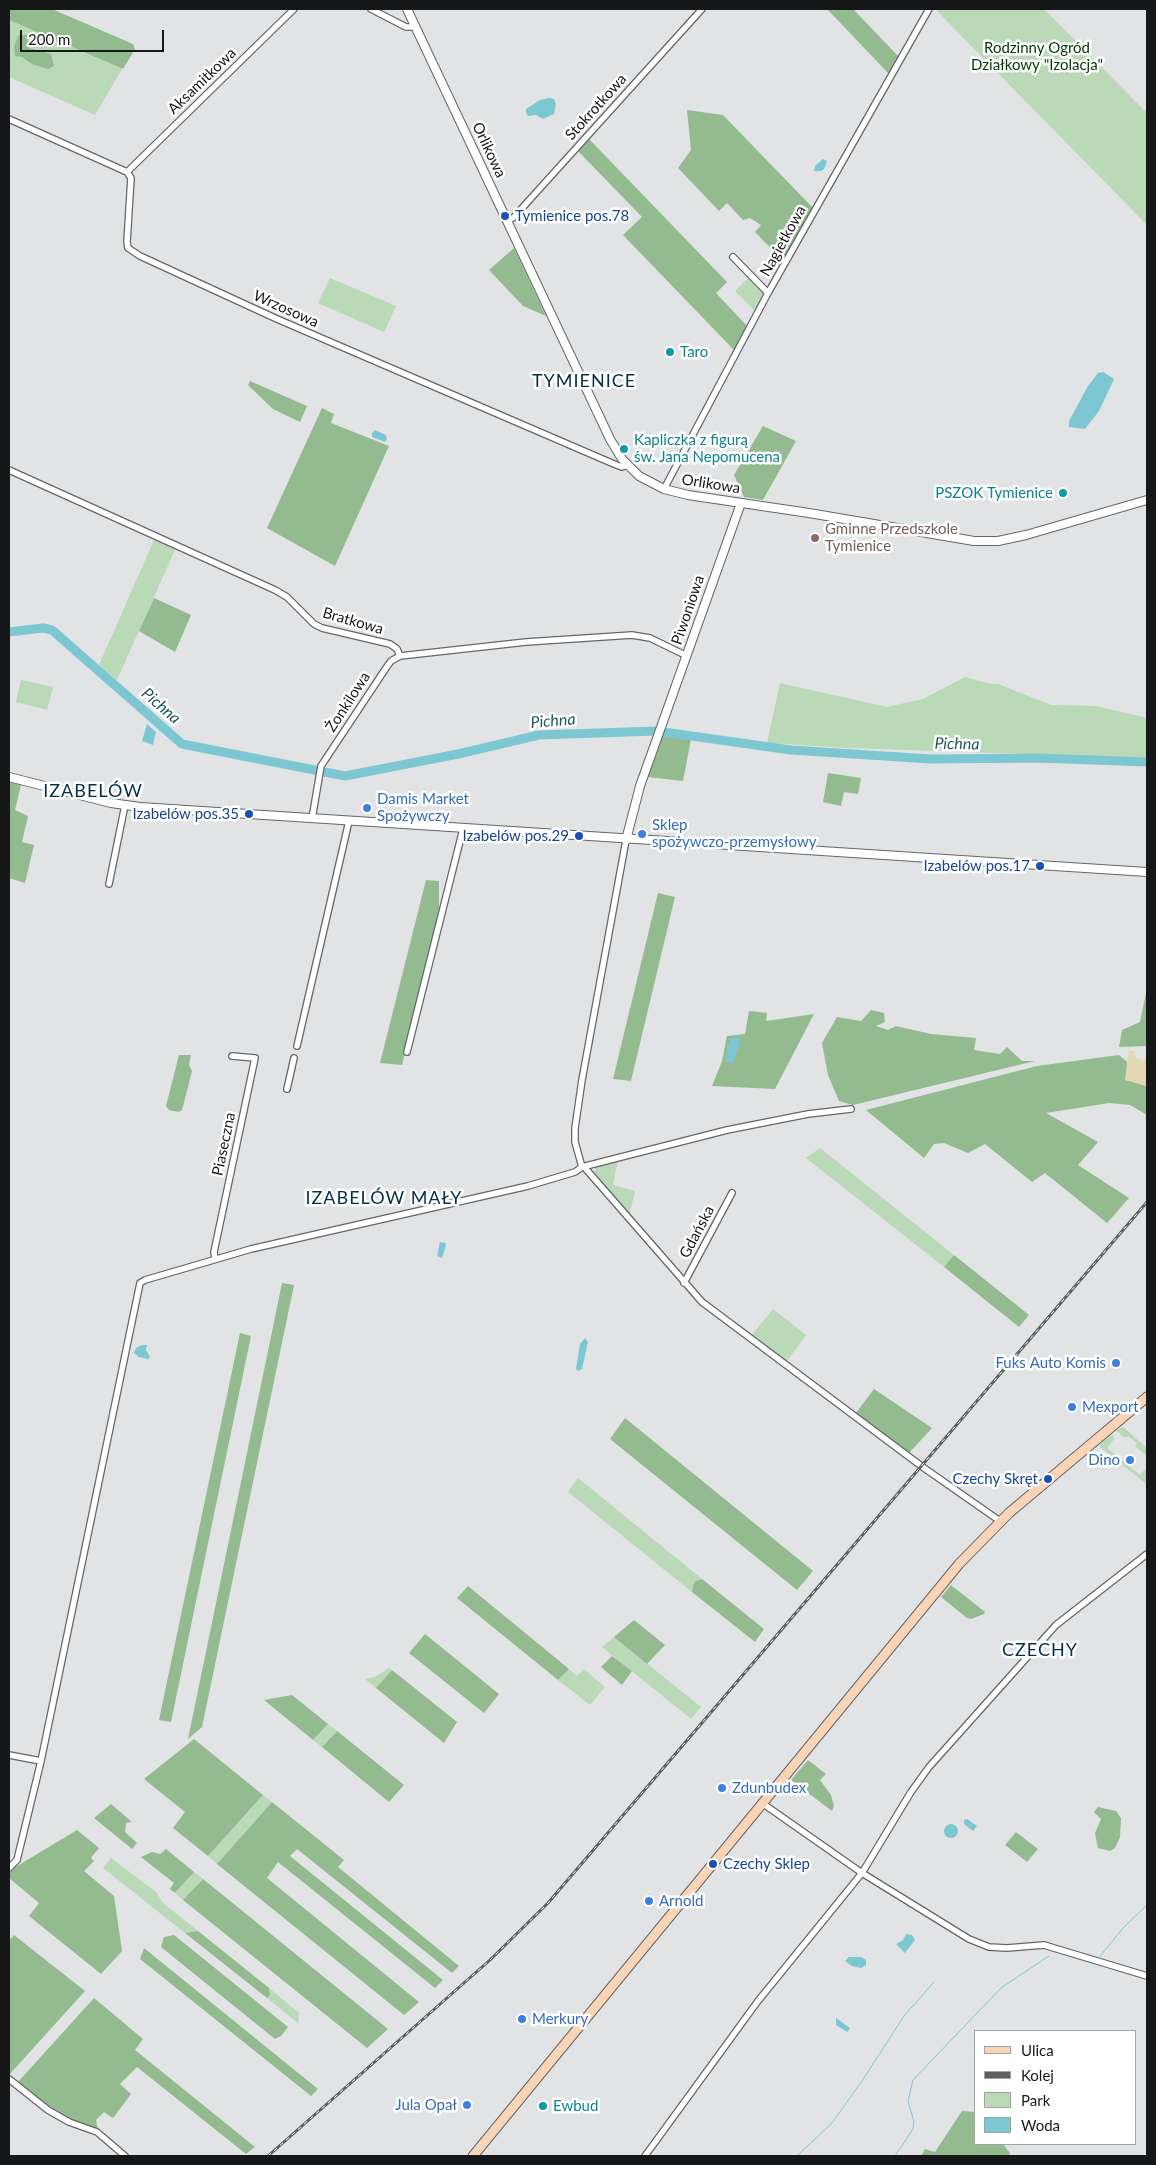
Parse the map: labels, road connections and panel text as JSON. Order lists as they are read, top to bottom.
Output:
{
  "streets": {
    "street": [
      "Aksamitkowa",
      "Stokrotkowa",
      "Orlikowa",
      "Nagietkowa",
      "Wrzosowa",
      "Piwoniowa",
      "Bratkowa",
      "Żonkilowa",
      "Piaseczna",
      "Gdańska"
    ]
  },
  "crossings": [
    ["Aksamitkowa", "Wrzosowa"],
    ["Stokrotkowa", "Orlikowa"],
    ["Orlikowa", "Nagietkowa"],
    ["Orlikowa", "Wrzosowa"],
    ["Orlikowa", "Piwoniowa"],
    ["Bratkowa", "Żonkilowa"]
  ],
  "districts": [
    "TYMIENICE",
    "IZABELÓW",
    "IZABELÓW MAŁY",
    "CZECHY"
  ],
  "water": ["Pichna"],
  "parks": ["Rodzinny Ogród Działkowy \"Izolacja\""],
  "places": [
    "Tymienice pos.78",
    "Taro",
    "Kapliczka z figurą św. Jana Nepomucena",
    "PSZOK Tymienice",
    "Gminne Przedszkole Tymienice",
    "Damis Market Spożywczy",
    "Izabelów pos.35",
    "Sklep spożywczo-przemysłowy",
    "Izabelów pos.29",
    "Izabelów pos.17",
    "Fuks Auto Komis",
    "Mexport",
    "Dino",
    "Czechy Skręt",
    "Zdunbudex",
    "Czechy Sklep",
    "Arnold",
    "Merkury",
    "Jula Opał",
    "Ewbud"
  ],
  "legend": [
    "Ulica",
    "Kolej",
    "Park",
    "Woda"
  ],
  "scale_bar": "200 m"
}
